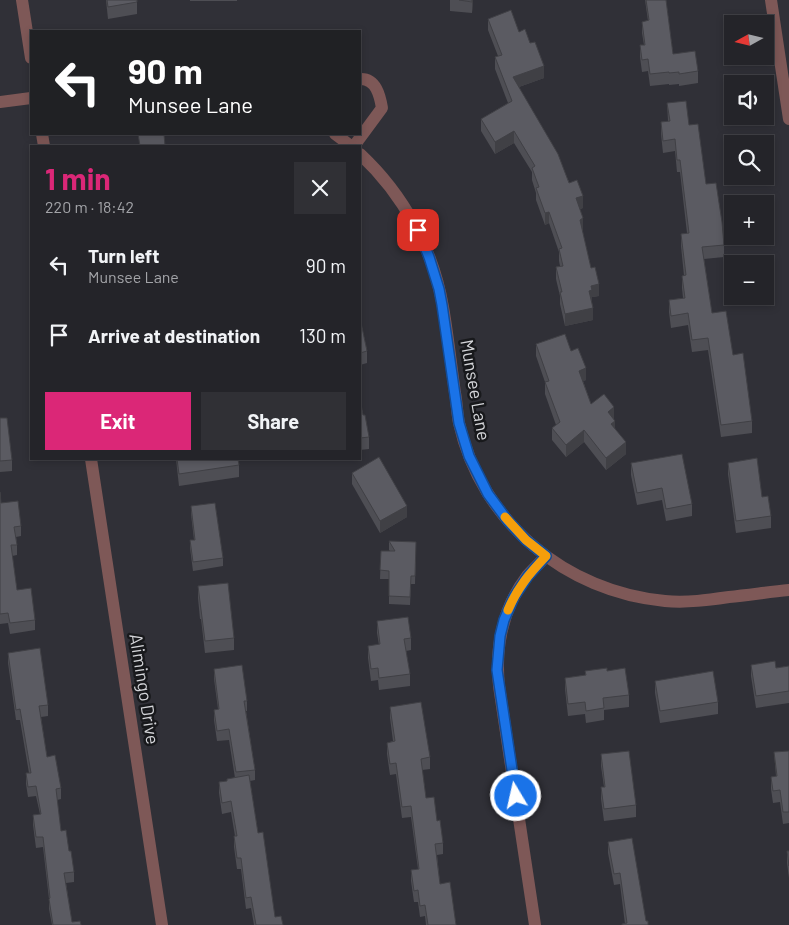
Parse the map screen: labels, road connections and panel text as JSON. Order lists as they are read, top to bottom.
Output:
{
  "streets": {
    "street": ["Munsee Lane", "Alimingo Drive"]
  },
  "north": "left",
  "page": {
    "map_buttons": ["+", "−"],
    "turn": ["90 m", "Munsee Lane"],
    "heading": ["1 min", "220 m · 18:42"],
    "list": [
      {
        "name": "Turn left",
        "note": "Munsee Lane",
        "value": "90 m"
      },
      {
        "name": "Arrive at destination",
        "value": "130 m"
      }
    ],
    "buttons": ["Exit", "Share"]
  }
}
